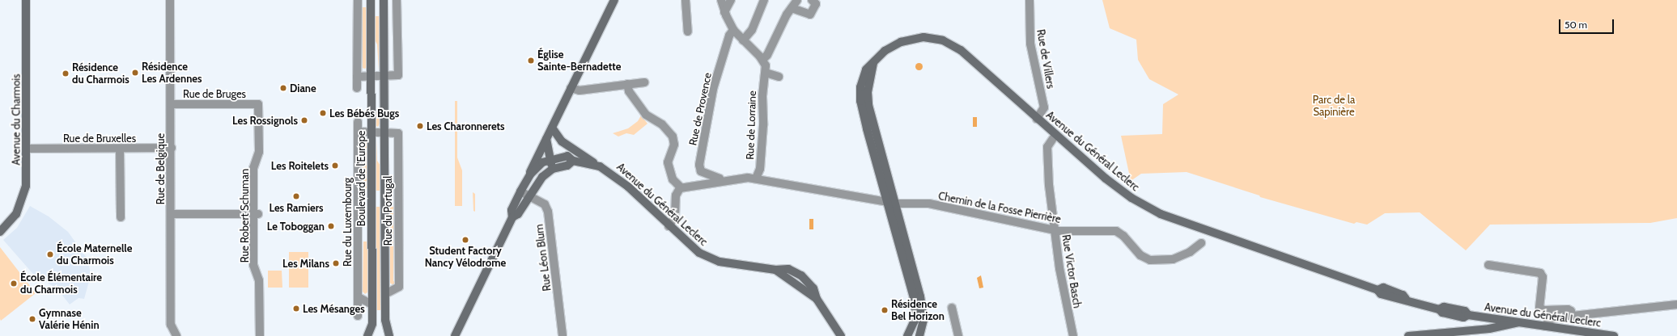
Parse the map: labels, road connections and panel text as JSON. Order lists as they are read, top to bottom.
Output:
{
  "streets": {
    "main road": ["Avenue du Charmois", "Avenue du Général Leclerc", "Boulevard de l'Europe"],
    "street": [
      "Rue de Villers",
      "Rue de Bruges",
      "Rue de Provence",
      "Rue de Lorraine",
      "Rue de Bruxelles",
      "Rue de Belgique",
      "Chemin de la Fosse Pierrière",
      "Rue du Portugal",
      "Rue Robert Schuman",
      "Rue du Luxembourg",
      "Rue Léon Blum",
      "Rue Victor Basch"
    ]
  },
  "crossings": [
    ["Rue de Villers", "Avenue du Général Leclerc"],
    ["Rue de Bruges", "Rue de Belgique"],
    ["Rue de Bruges", "Rue Robert Schuman"],
    ["Avenue du Charmois", "Rue de Bruxelles"],
    ["Rue de Bruxelles", "Rue de Belgique"],
    ["Avenue du Général Leclerc", "Chemin de la Fosse Pierrière"],
    ["Avenue du Général Leclerc", "Rue Léon Blum"],
    ["Avenue du Général Leclerc", "Rue Victor Basch"],
    ["Chemin de la Fosse Pierrière", "Rue Victor Basch"]
  ],
  "parks": ["Parc de la Sapinière"],
  "places": [
    "Église Sainte-Bernadette",
    "Résidence Les Ardennes",
    "Résidence du Charmois",
    "Diane",
    "Les Bébés Bugs",
    "Les Rossignols",
    "Les Charonnerets",
    "Les Roitelets",
    "Les Ramiers",
    "Le Toboggan",
    "Student Factory Nancy Vélodrome",
    "École Maternelle du Charmois",
    "Les Milans",
    "École Élémentaire du Charmois",
    "Les Mésanges",
    "Résidence Bel Horizon",
    "Gymnase Valérie Hénin"
  ],
  "scale_bar": "50 m"
}
